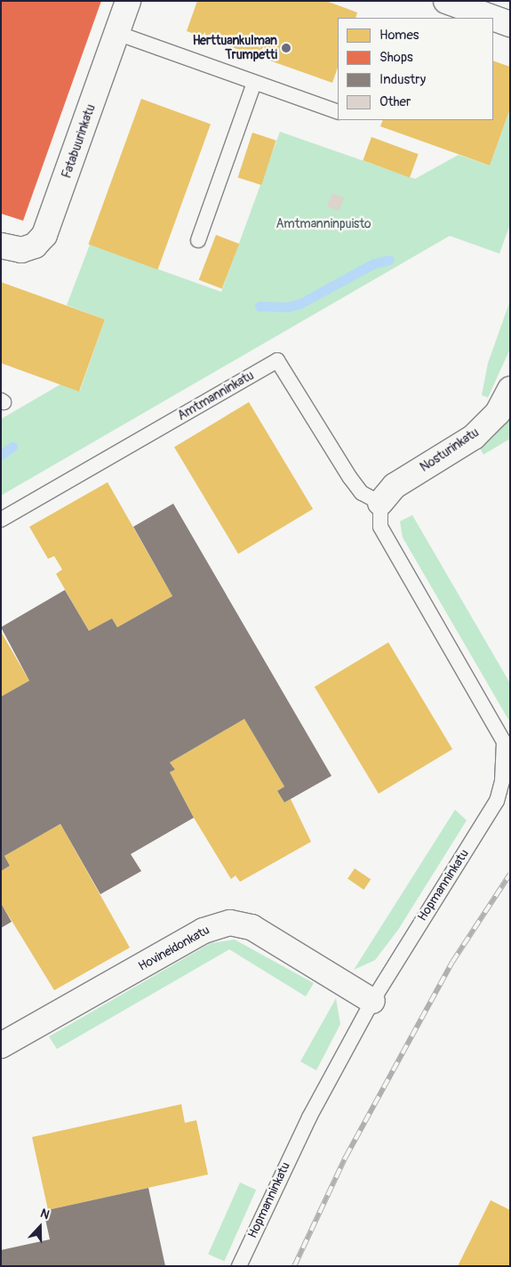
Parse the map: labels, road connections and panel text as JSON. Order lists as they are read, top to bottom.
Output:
{
  "streets": {
    "street": ["Fatabuurinkatu", "Nosturinkatu", "Hovineidonkatu"],
    "lane": ["Amtmanninkatu", "Hopmanninkatu"]
  },
  "crossings": [
    ["Amtmanninkatu", "Nosturinkatu"],
    ["Amtmanninkatu", "Hopmanninkatu"],
    ["Nosturinkatu", "Hopmanninkatu"],
    ["Hopmanninkatu", "Hovineidonkatu"]
  ],
  "parks": ["Amtmanninpuisto"],
  "places": ["Herttuankulman Trumpetti"],
  "legend": [
    "Homes",
    "Shops",
    "Industry",
    "Other"
  ],
  "north": "top"
}
